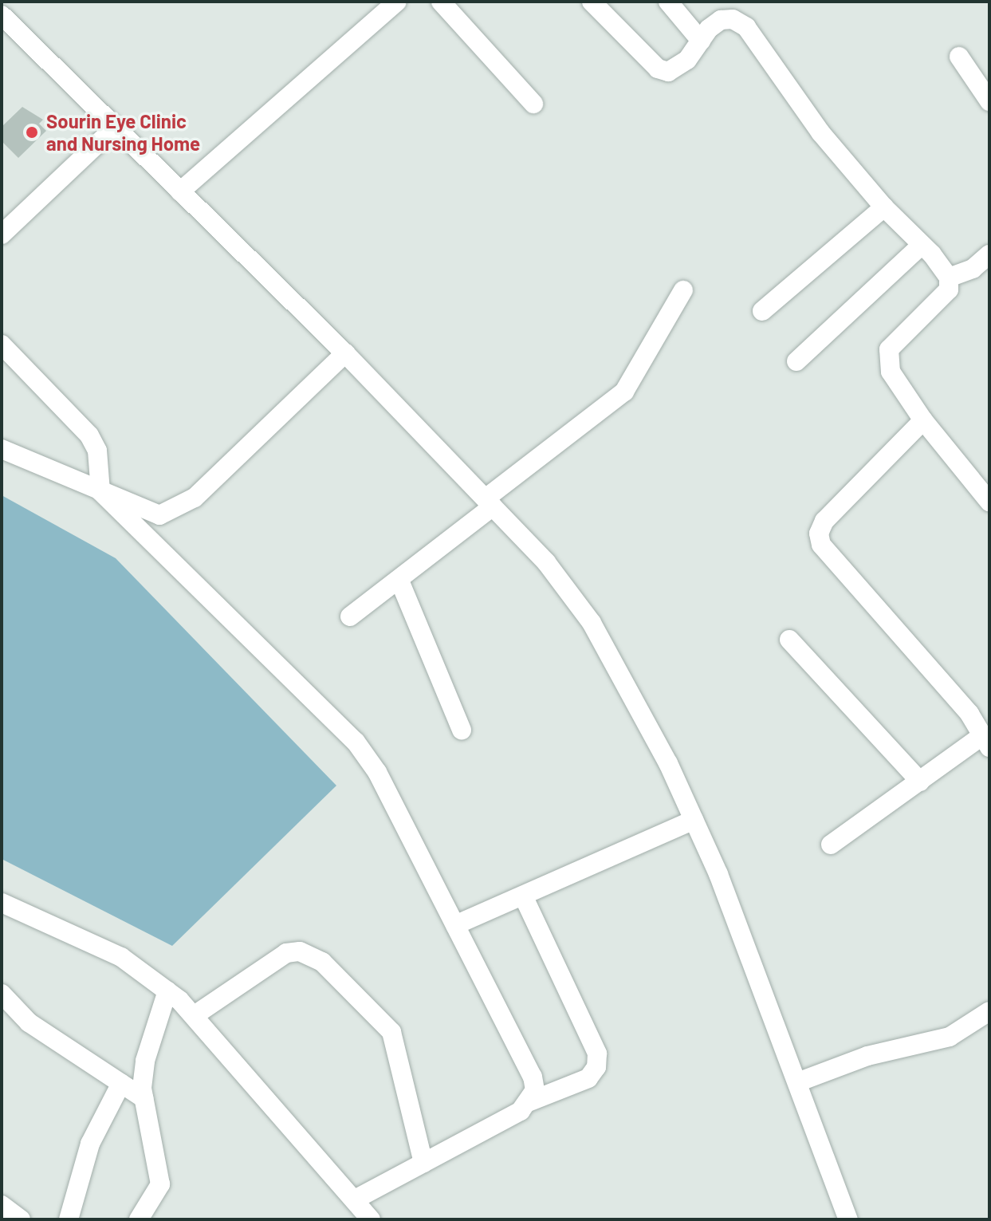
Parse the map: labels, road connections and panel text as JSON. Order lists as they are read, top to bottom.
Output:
{
  "places": ["Sourin Eye Clinic and Nursing Home"]
}
